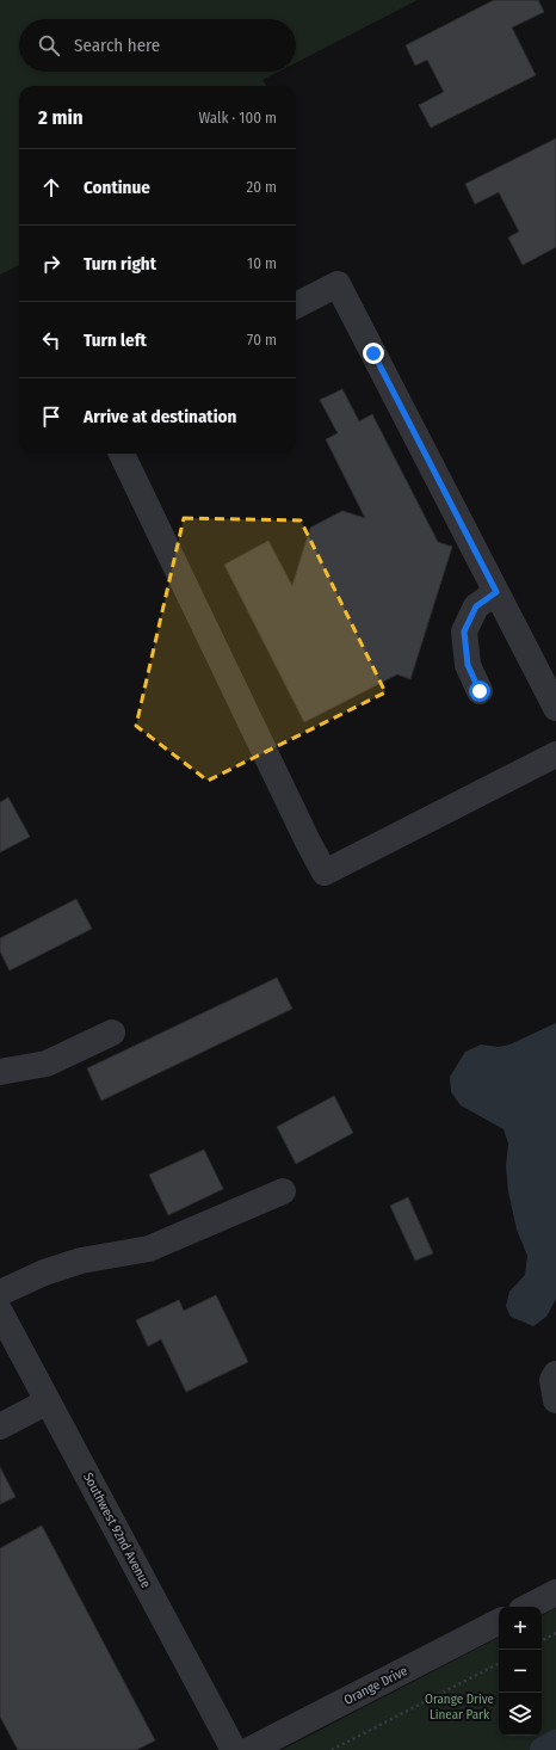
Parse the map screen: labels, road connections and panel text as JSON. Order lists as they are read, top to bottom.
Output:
{
  "streets": {
    "street": ["Southwest 92nd Avenue", "Orange Drive"]
  },
  "parks": ["Orange Drive Linear Park"],
  "page": {
    "search": "Search here",
    "heading": ["2 min", "Walk · 100 m"],
    "list": [
      ["Continue", "20 m"],
      ["Turn right", "10 m"],
      ["Turn left", "70 m"],
      "Arrive at destination"
    ],
    "map_buttons": ["+", "−"]
  }
}
